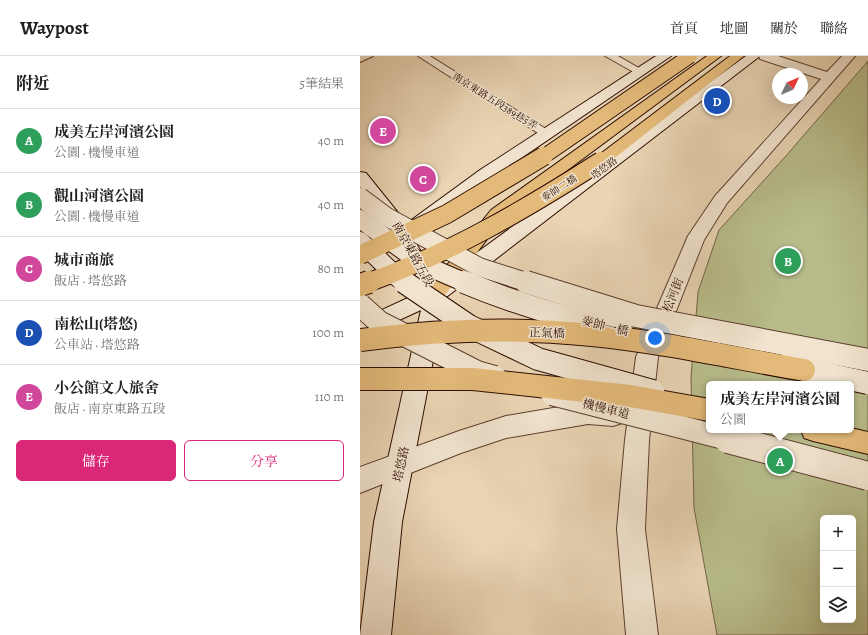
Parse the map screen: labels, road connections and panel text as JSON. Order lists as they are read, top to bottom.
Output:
{
  "streets": {
    "highway": ["麥帥二橋", "麥帥一橋", "正氣橋"],
    "main road": [
      "塔悠路",
      "南京東路五段",
      "松河街",
      "機慢車道"
    ],
    "lane": ["南京東路五段389巷5弄"]
  },
  "crossings": [
    ["塔悠路", "南京東路五段"],
    ["麥帥一橋", "正氣橋"]
  ],
  "north": "top right",
  "page": {
    "header": "Waypost",
    "nav": [
      "首頁",
      "地圖",
      "關於",
      "聯絡"
    ],
    "heading": ["附近", "5筆結果"],
    "pins": [
      "D",
      "E",
      "C",
      "B",
      "A"
    ],
    "list": [
      {
        "mark": "A",
        "name": "成美左岸河濱公園",
        "note": "公園 · 機慢車道",
        "value": "40 m"
      },
      {
        "mark": "B",
        "name": "觀山河濱公園",
        "note": "公園 · 機慢車道",
        "value": "40 m"
      },
      {
        "mark": "C",
        "name": "城市商旅",
        "note": "飯店 · 塔悠路",
        "value": "80 m"
      },
      {
        "mark": "D",
        "name": "南松山(塔悠)",
        "note": "公車站 · 塔悠路",
        "value": "100 m"
      },
      {
        "mark": "E",
        "name": "小公館文人旅舍",
        "note": "飯店 · 南京東路五段",
        "value": "110 m"
      }
    ],
    "popup": ["成美左岸河濱公園", "公園"],
    "buttons": ["儲存", "分享"],
    "map_buttons": ["+", "−"]
  }
}
